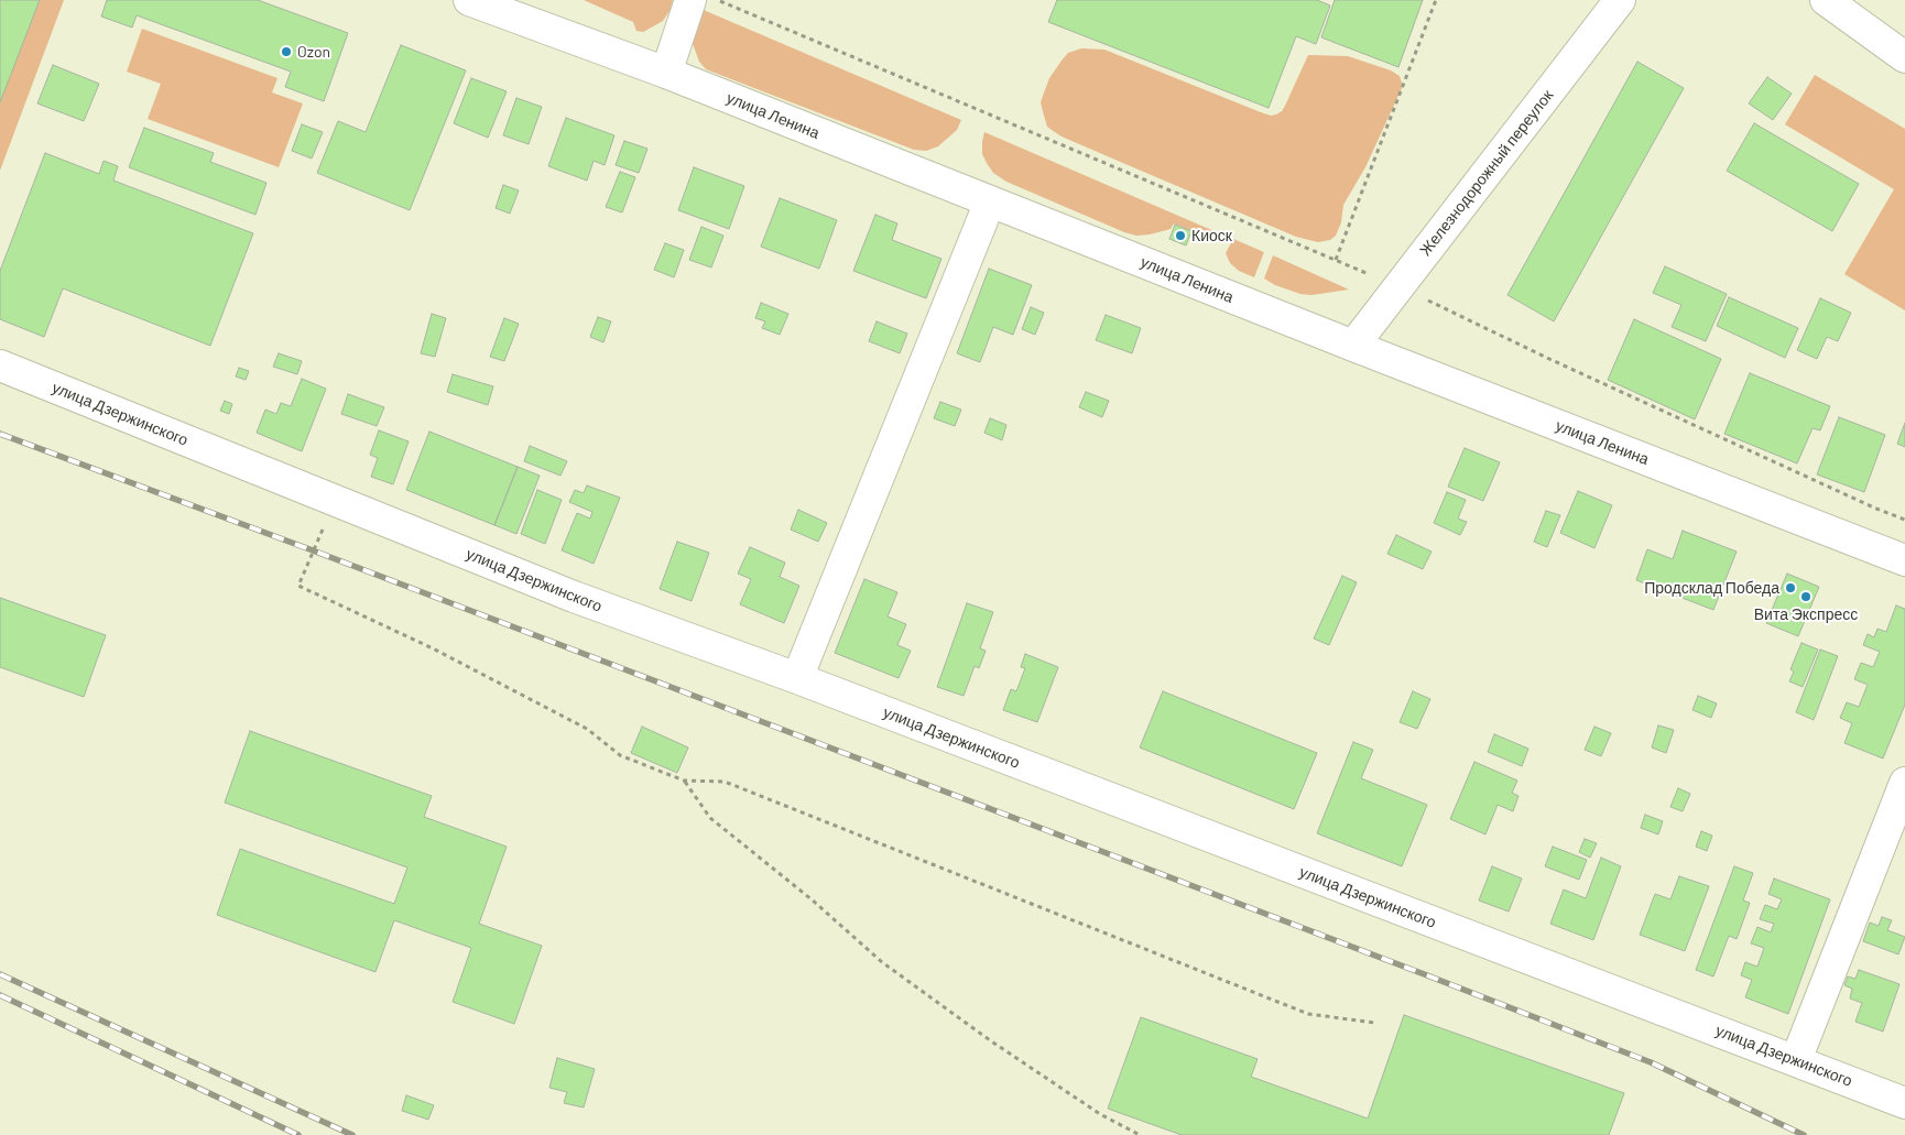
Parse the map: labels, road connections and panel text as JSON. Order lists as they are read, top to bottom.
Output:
{
  "streets": {
    "street": ["улица Ленина", "Железнодорожный переулок", "улица Дзержинского"]
  },
  "crossings": [
    ["улица Ленина", "Железнодорожный переулок"]
  ],
  "places": [
    "Ozon",
    "Киоск",
    "Продсклад Победа",
    "Вита Экспресс"
  ]
}
